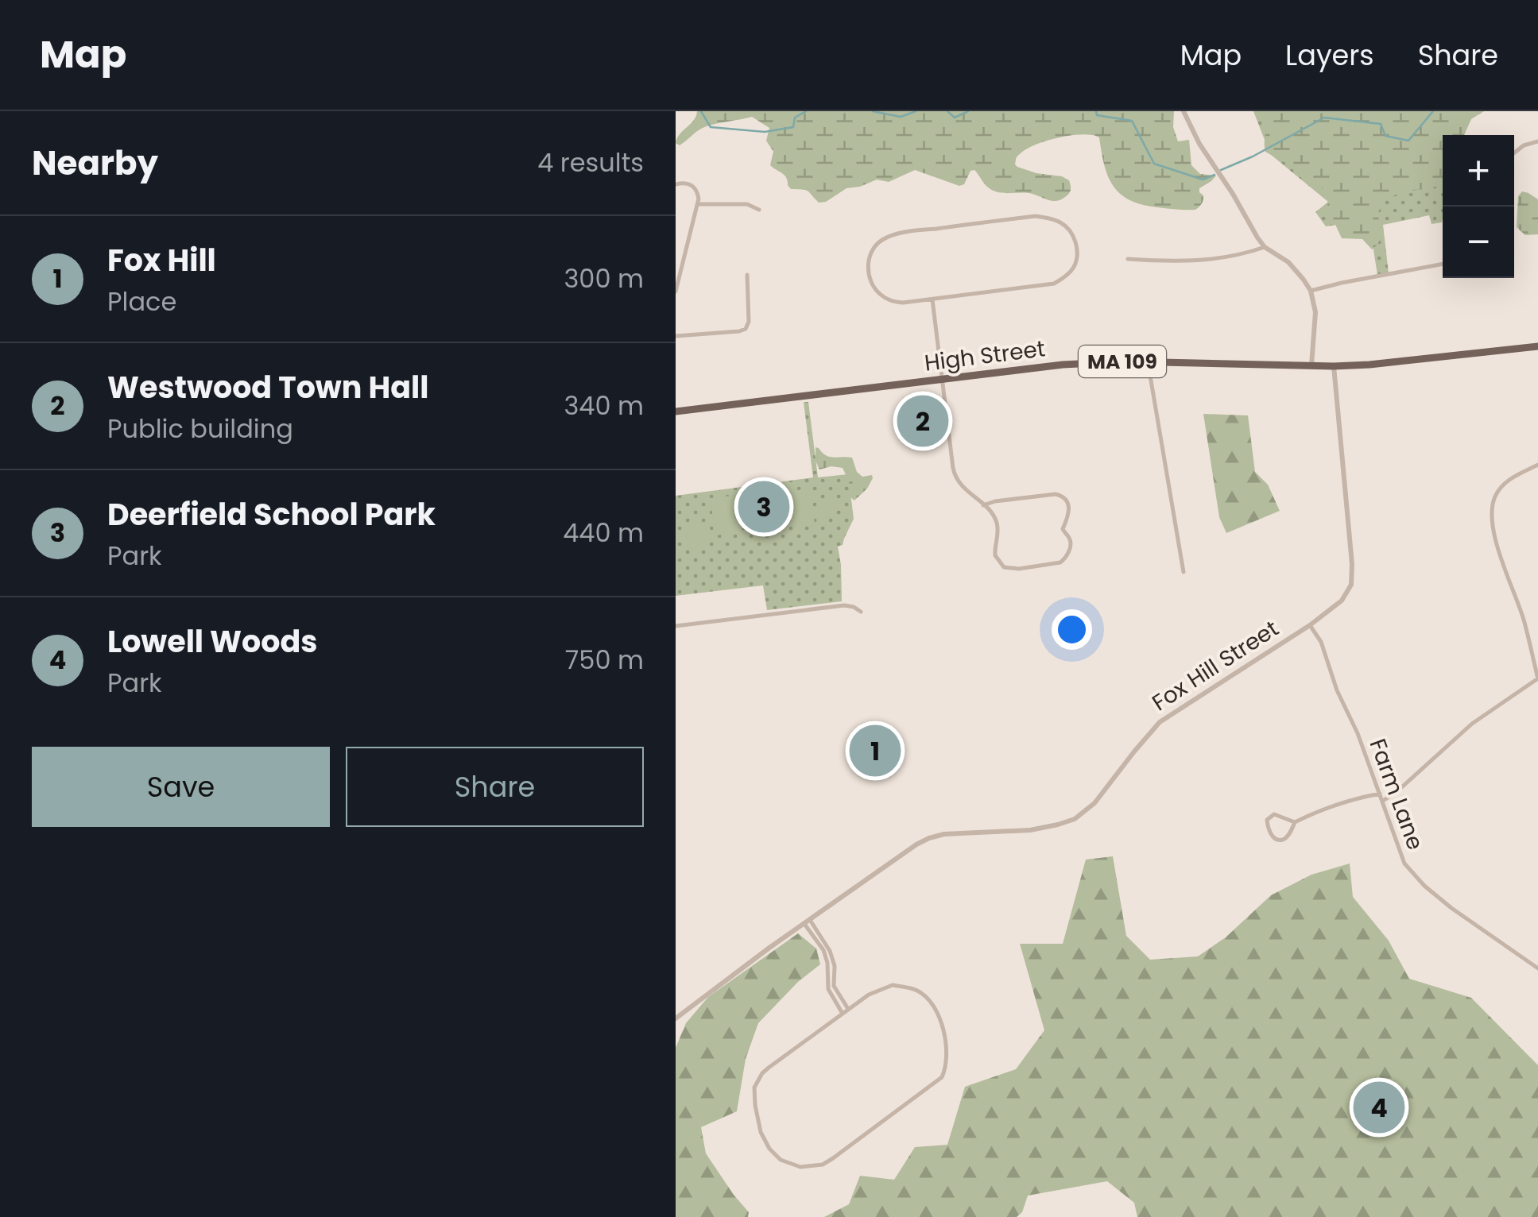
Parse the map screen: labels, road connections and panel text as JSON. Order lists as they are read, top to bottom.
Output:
{
  "streets": {
    "main road": ["High Street", "MA 109"],
    "street": ["Fox Hill Street", "Farm Lane"]
  },
  "crossings": [
    ["High Street", "Fox Hill Street"],
    ["Fox Hill Street", "Farm Lane"]
  ],
  "page": {
    "header": "Map",
    "nav": ["Map", "Layers", "Share"],
    "heading": ["Nearby", "4 results"],
    "map_buttons": ["+", "−"],
    "list": [
      {
        "mark": "1",
        "name": "Fox Hill",
        "note": "Place",
        "value": "300 m"
      },
      {
        "mark": "2",
        "name": "Westwood Town Hall",
        "note": "Public building",
        "value": "340 m"
      },
      {
        "mark": "3",
        "name": "Deerfield School Park",
        "note": "Park",
        "value": "440 m"
      },
      {
        "mark": "4",
        "name": "Lowell Woods",
        "note": "Park",
        "value": "750 m"
      }
    ],
    "pins": [
      "2",
      "3",
      "1",
      "4"
    ],
    "buttons": ["Save", "Share"]
  }
}
